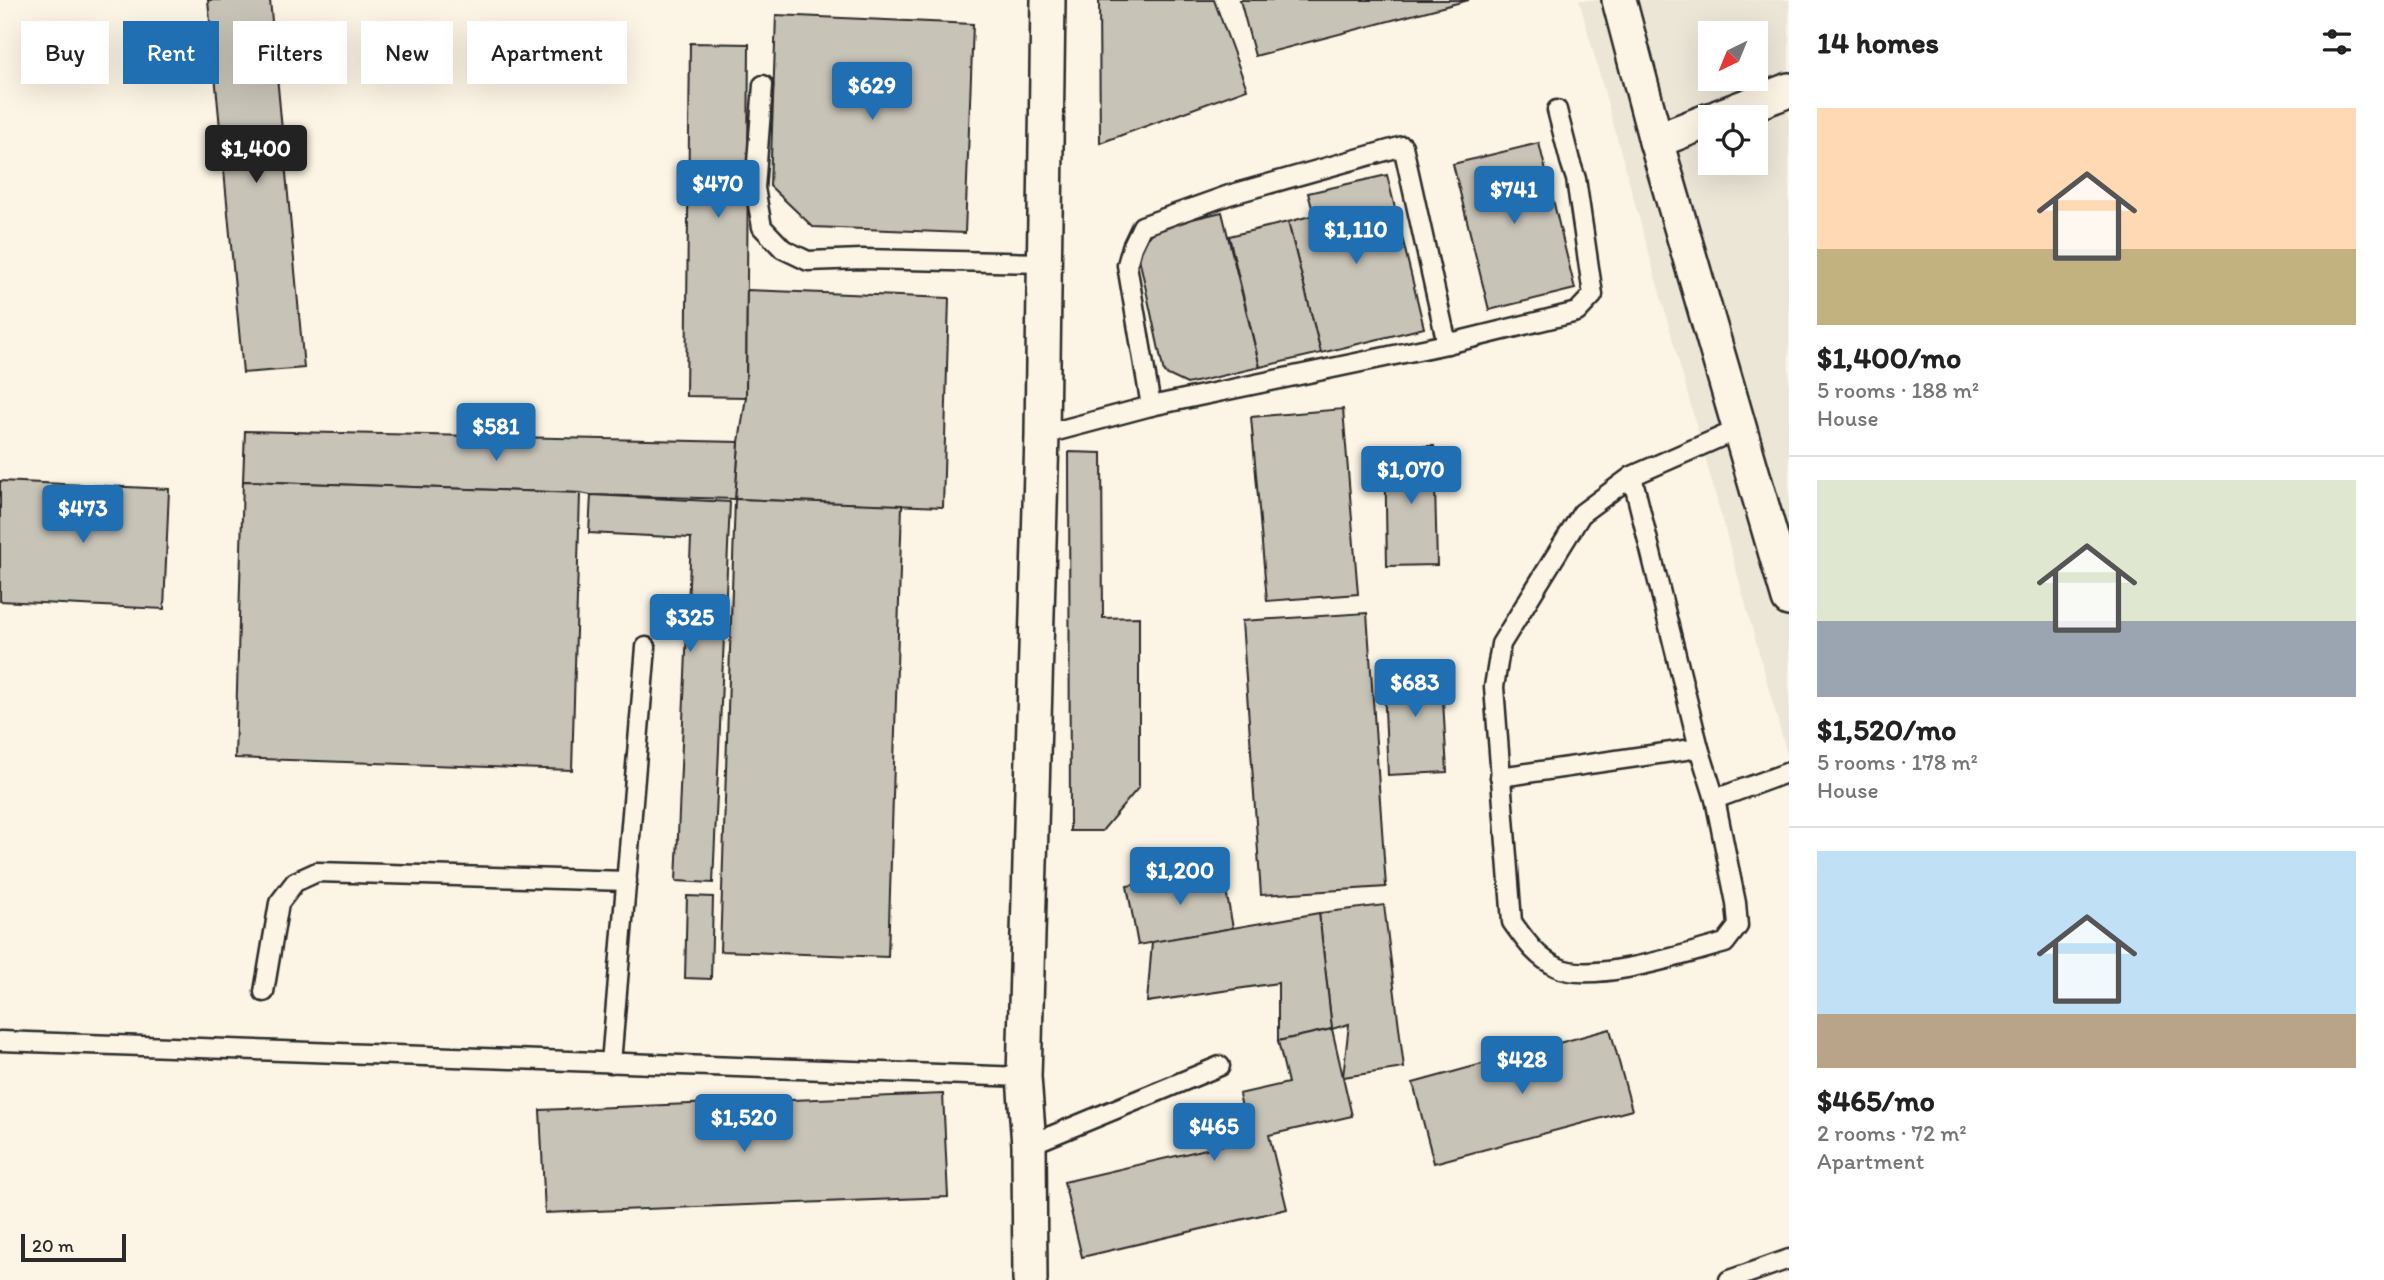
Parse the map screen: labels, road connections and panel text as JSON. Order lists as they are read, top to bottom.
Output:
{
  "scale_bar": "20 m",
  "north": "bottom left",
  "page": {
    "heading": "14 homes",
    "chip": [
      "Buy",
      "Rent",
      "Filters",
      "New",
      "Apartment"
    ],
    "price": [
      "$629",
      "$1,400",
      "$470",
      "$741",
      "$1,110",
      "$581",
      "$1,070",
      "$473",
      "$325",
      "$683",
      "$1,200",
      "$428",
      "$1,520",
      "$465"
    ],
    "list": [
      {
        "name": "$1,400/mo",
        "note": "5 rooms · 188 m² · House"
      },
      {
        "name": "$1,520/mo",
        "note": "5 rooms · 178 m² · House"
      },
      {
        "name": "$465/mo",
        "note": "2 rooms · 72 m² · Apartment"
      }
    ],
    "scale": "20 m"
  }
}
